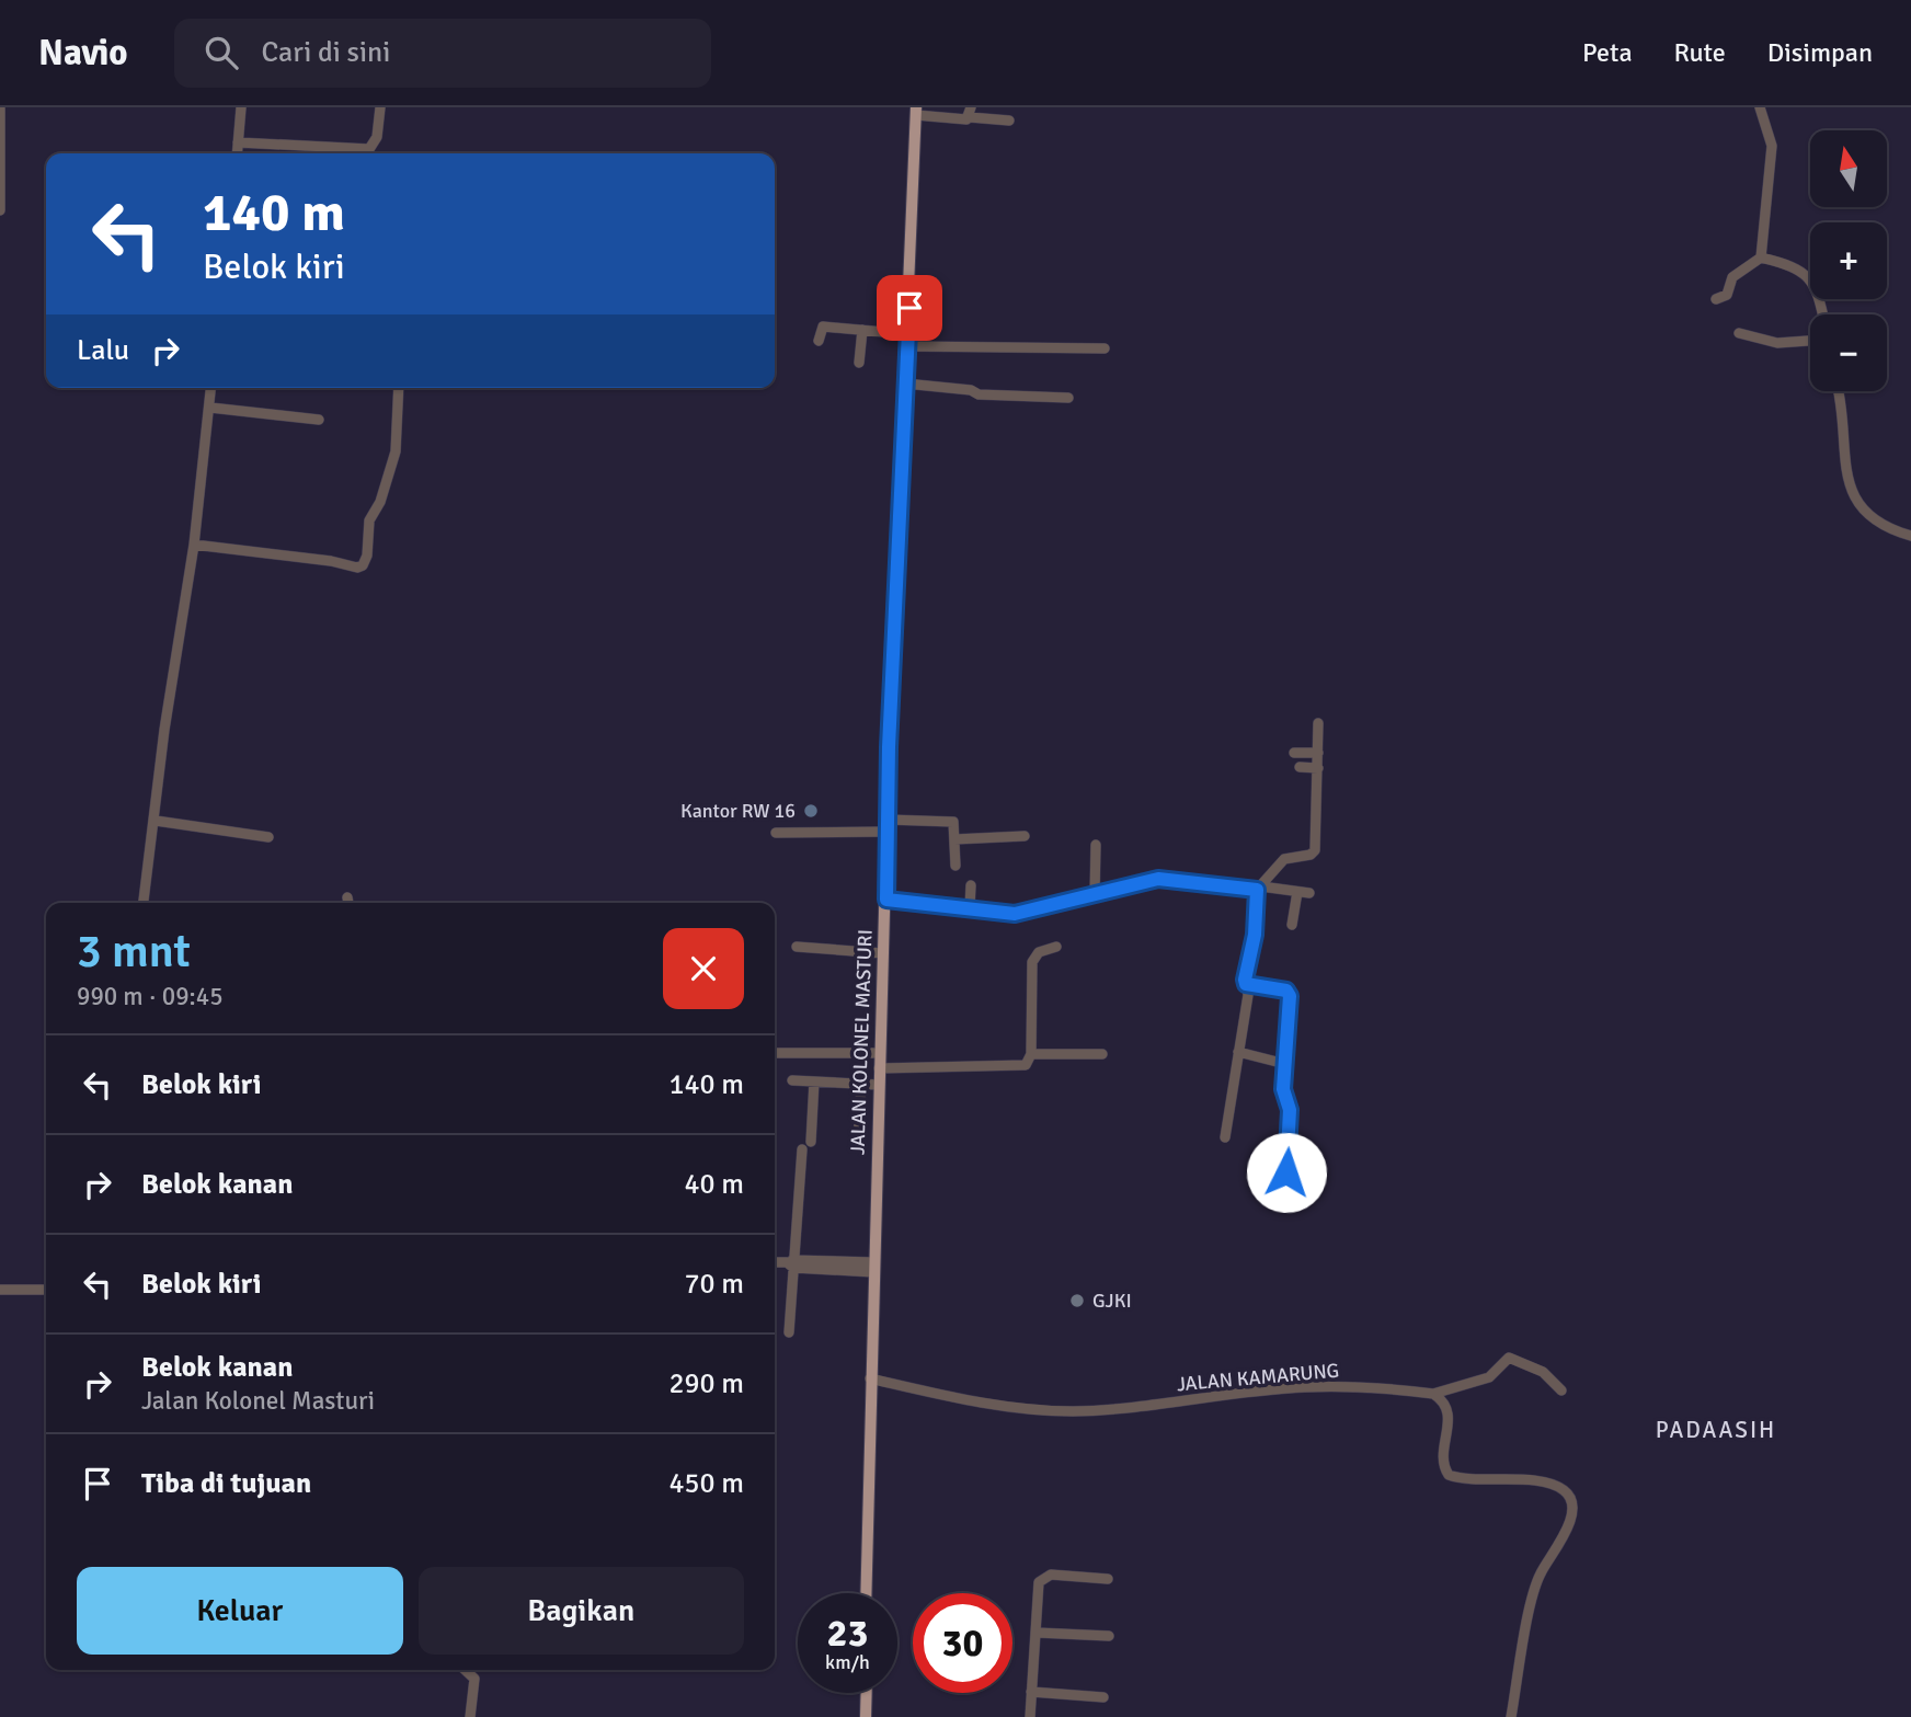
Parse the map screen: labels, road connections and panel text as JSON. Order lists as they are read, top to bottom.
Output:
{
  "streets": {
    "main road": ["JALAN KOLONEL MASTURI"],
    "street": ["JALAN KAMARUNG"]
  },
  "crossings": [
    ["JALAN KOLONEL MASTURI", "JALAN KAMARUNG"]
  ],
  "districts": ["PADAASIH"],
  "places": ["Kantor RW 16", "GJKI"],
  "north": "top",
  "page": {
    "header": "Navio",
    "search": "Cari di sini",
    "nav": ["Peta", "Rute", "Disimpan"],
    "map_buttons": ["+", "−"],
    "turn": ["140 m", "Belok kiri"],
    "then": "Lalu",
    "heading": ["3 mnt", "990 m · 09:45"],
    "list": [
      {
        "name": "Belok kiri",
        "value": "140 m"
      },
      {
        "name": "Belok kanan",
        "value": "40 m"
      },
      {
        "name": "Belok kiri",
        "value": "70 m"
      },
      {
        "name": "Belok kanan",
        "note": "Jalan Kolonel Masturi",
        "value": "290 m"
      },
      {
        "name": "Tiba di tujuan",
        "value": "450 m"
      }
    ],
    "buttons": ["Keluar", "Bagikan"],
    "speed": "23 km/h",
    "limit": "30"
  }
}
